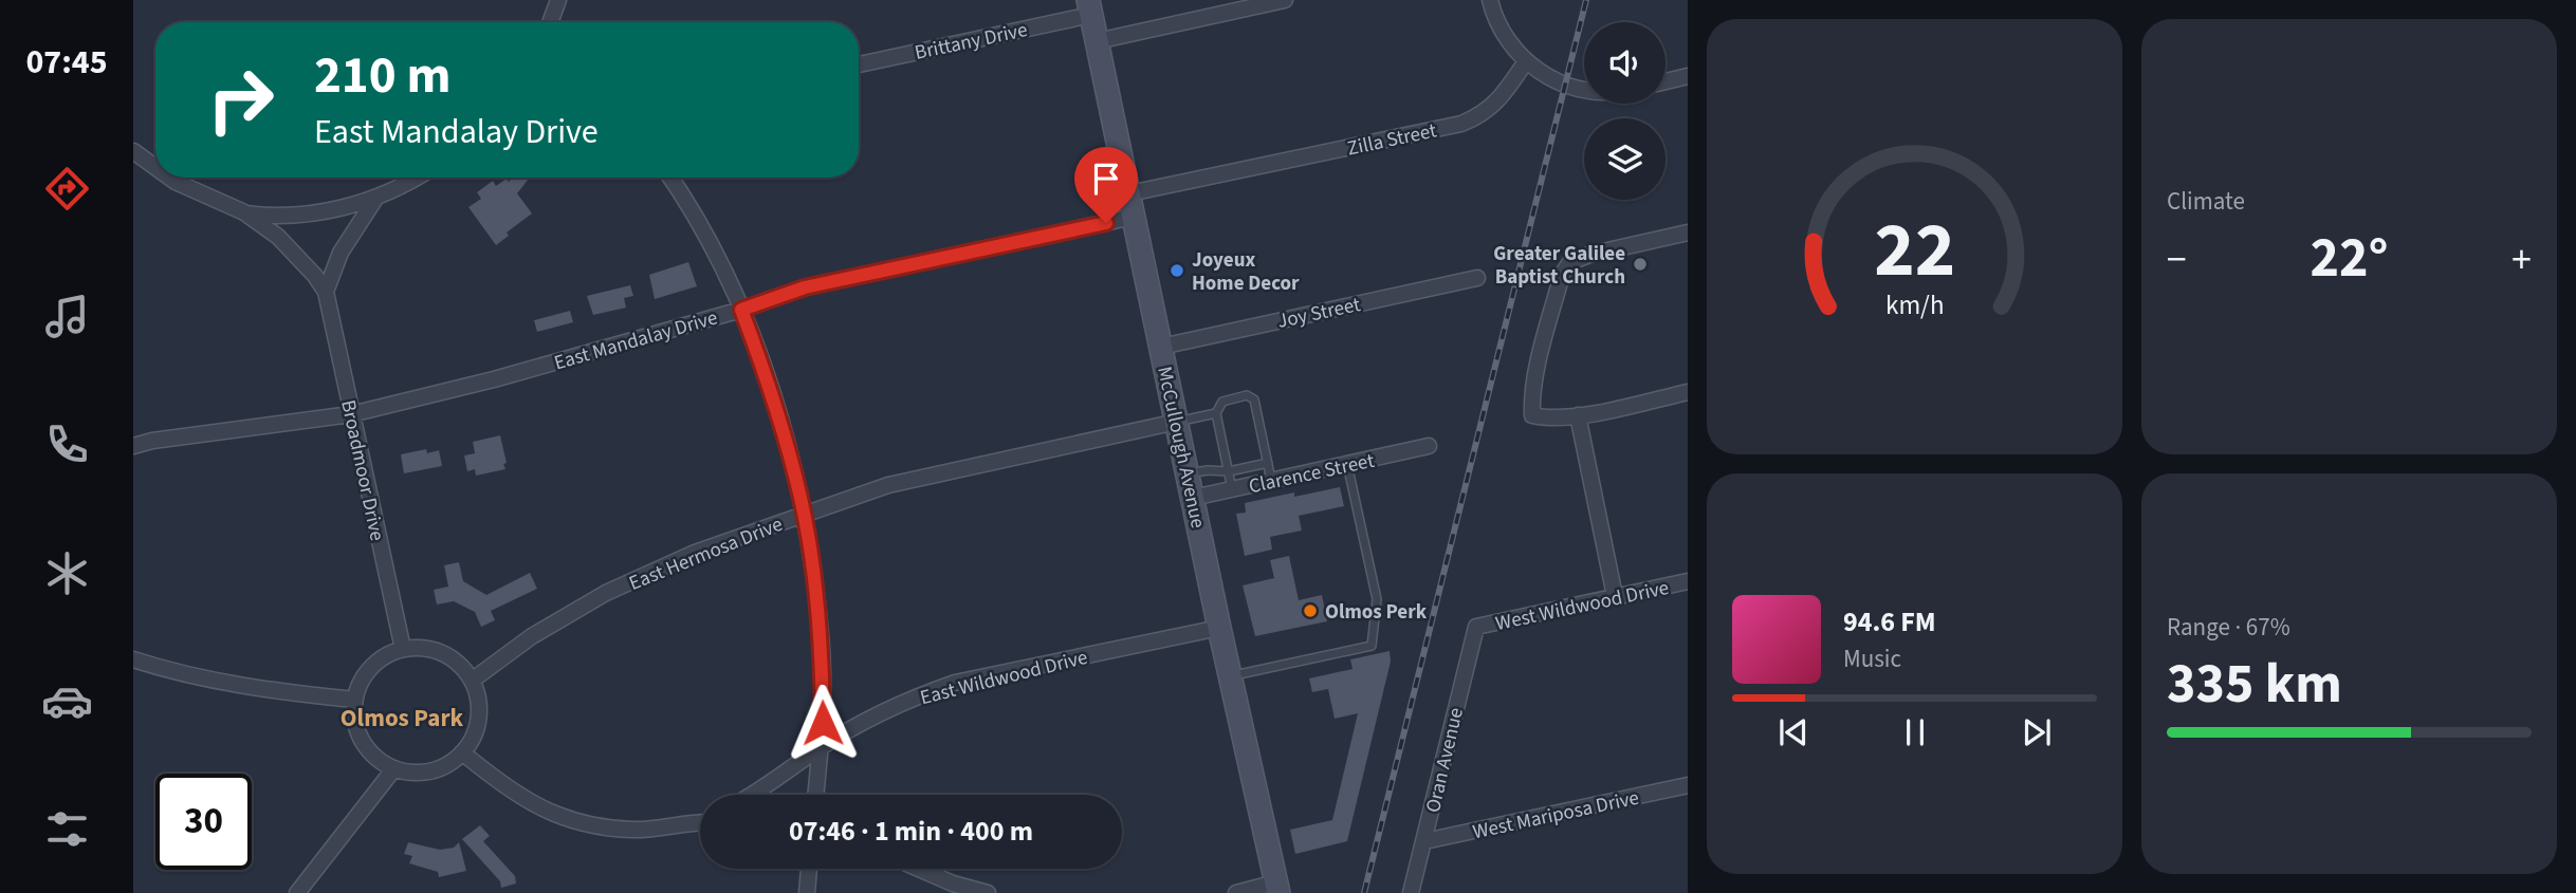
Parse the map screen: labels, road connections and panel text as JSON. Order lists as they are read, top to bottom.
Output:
{
  "streets": {
    "main road": ["McCullough Avenue"],
    "street": [
      "Brittany Drive",
      "Zilla Street",
      "Joy Street",
      "East Mandalay Drive",
      "Broadmoor Drive",
      "Clarence Street",
      "East Hermosa Drive",
      "West Wildwood Drive",
      "East Wildwood Drive",
      "Oran Avenue",
      "West Mariposa Drive"
    ]
  },
  "crossings": [
    ["Brittany Drive", "McCullough Avenue"],
    ["Zilla Street", "McCullough Avenue"],
    ["Joy Street", "McCullough Avenue"],
    ["East Mandalay Drive", "McCullough Avenue"],
    ["East Mandalay Drive", "Broadmoor Drive"],
    ["McCullough Avenue", "Clarence Street"],
    ["McCullough Avenue", "East Hermosa Drive"],
    ["McCullough Avenue", "East Wildwood Drive"],
    ["Broadmoor Drive", "East Hermosa Drive"],
    ["West Wildwood Drive", "Oran Avenue"],
    ["Oran Avenue", "West Mariposa Drive"]
  ],
  "districts": ["Olmos Park"],
  "places": ["Greater Galilee Baptist Church", "Joyeux Home Decor", "Olmos Perk"],
  "page": {
    "tabs": "07:45",
    "tile": [
      "Climate",
      ["Range · 67%", "335 km"]
    ],
    "turn": ["210 m", "East Mandalay Drive"],
    "heat": ["−", "22°", "+"],
    "song": ["94.6 FM", "Music"],
    "limit": "30",
    "trip": "07:46 · 1 min · 400 m",
    "gauge": ["22", "km/h"]
  }
}
